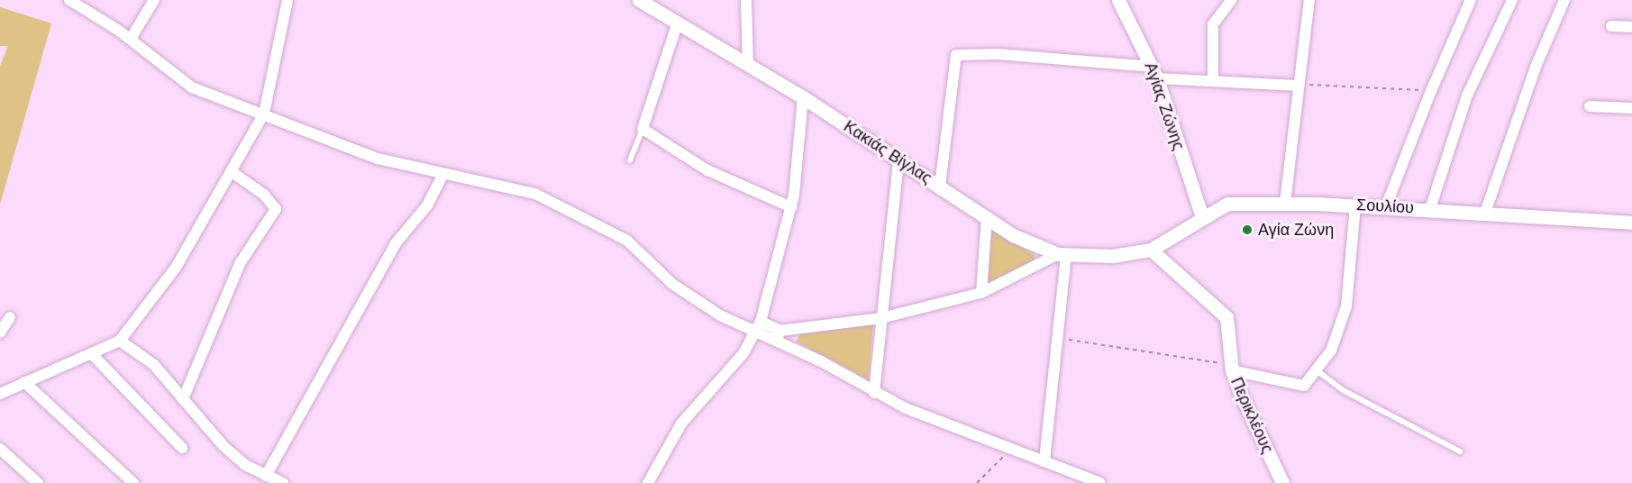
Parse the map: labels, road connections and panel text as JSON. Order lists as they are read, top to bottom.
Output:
{
  "streets": {
    "street": [
      "Αγίας Ζώνης",
      "Κακιάς Βίγλας",
      "Σουλίου",
      "Περικλέους"
    ]
  },
  "crossings": [
    ["Αγίας Ζώνης", "Σουλίου"],
    ["Κακιάς Βίγλας", "Σουλίου"],
    ["Κακιάς Βίγλας", "Περικλέους"],
    ["Σουλίου", "Περικλέους"]
  ],
  "places": ["Αγία Ζώνη"]
}
